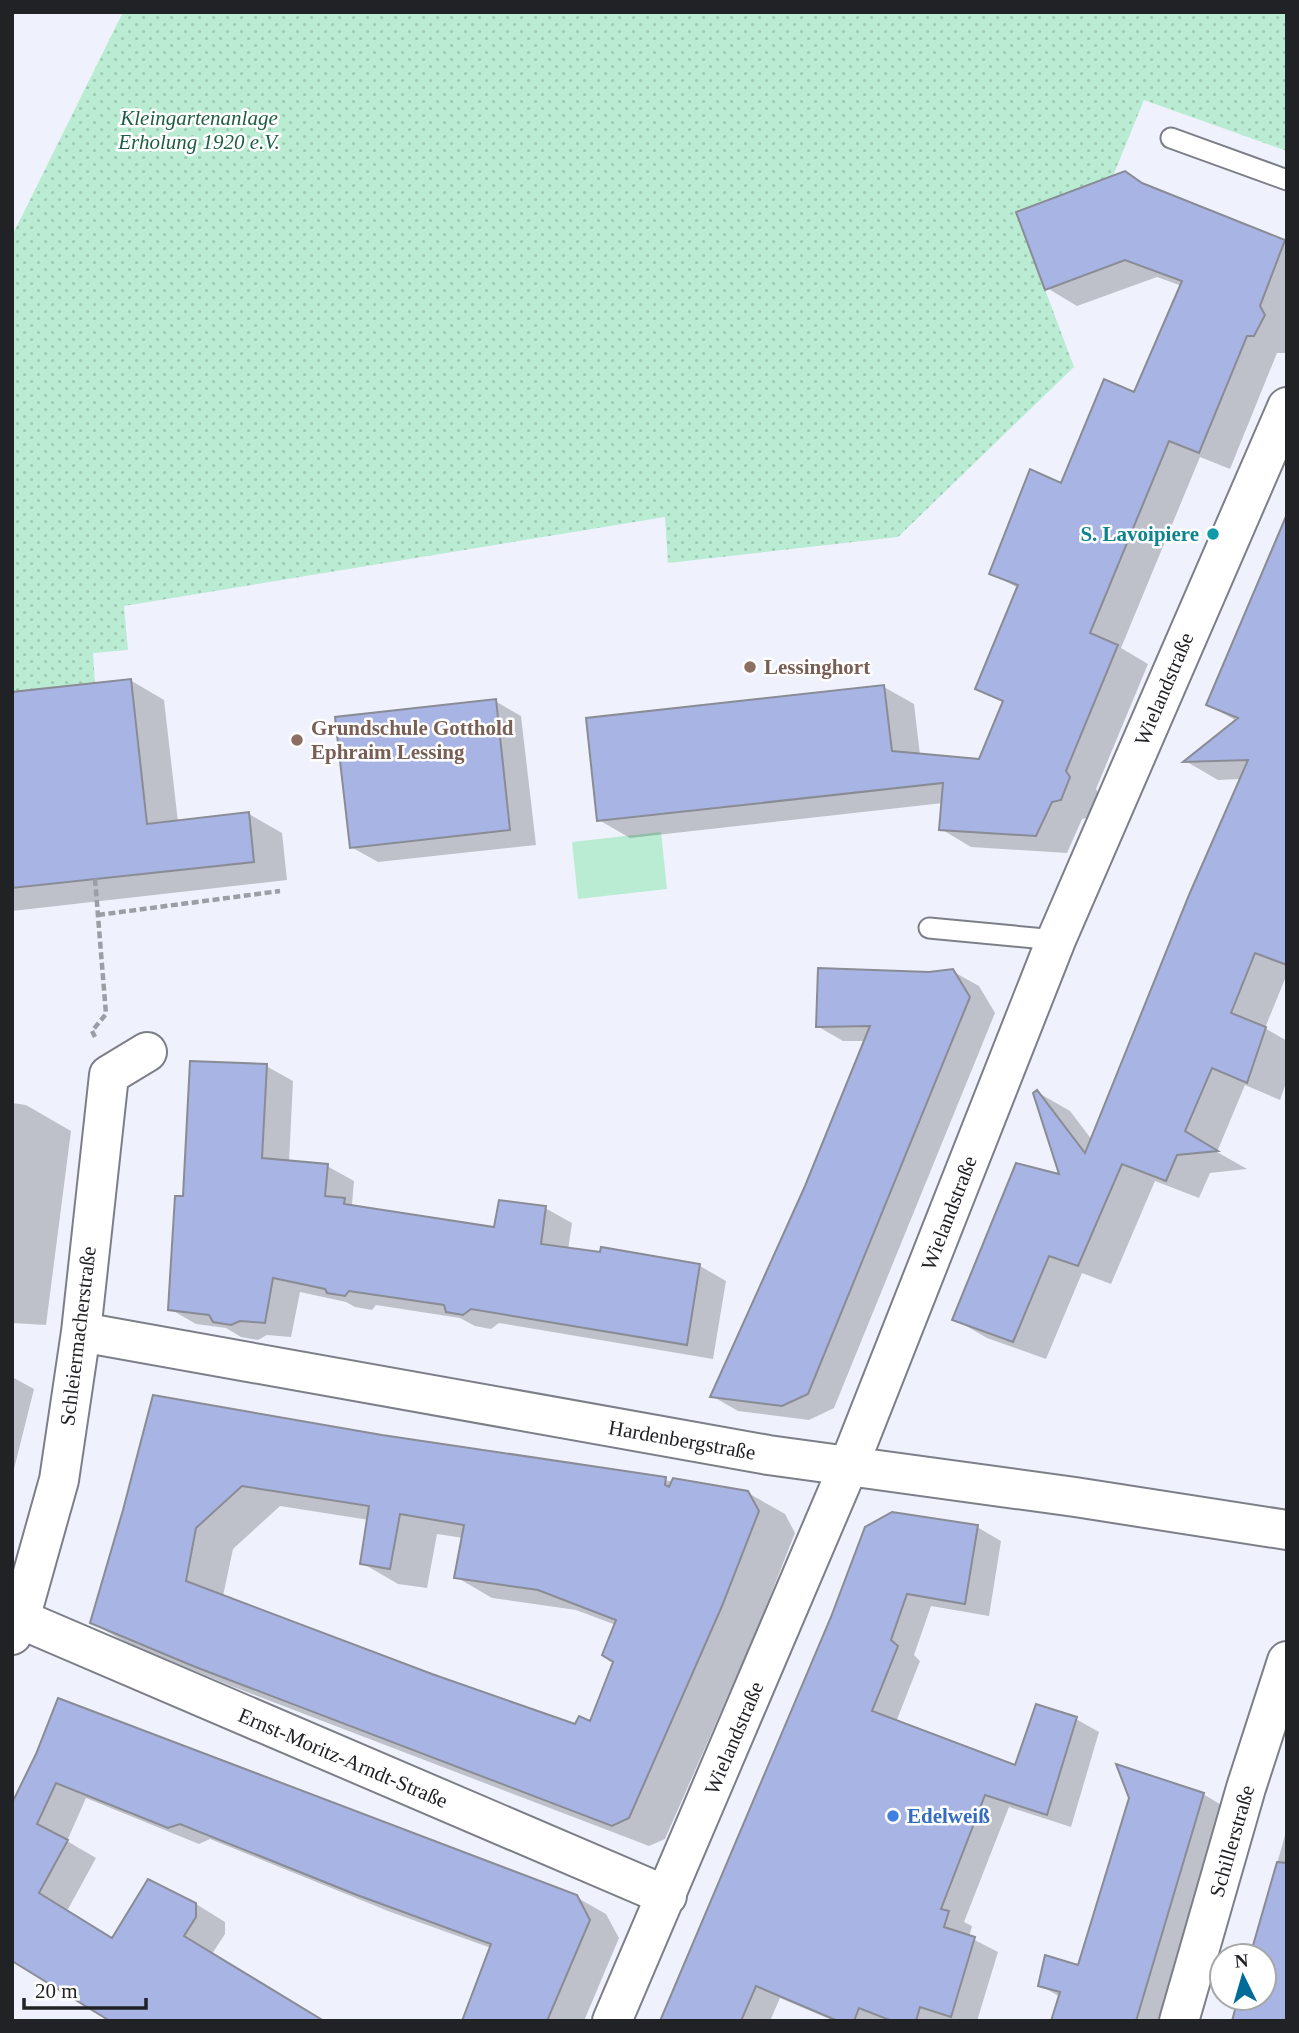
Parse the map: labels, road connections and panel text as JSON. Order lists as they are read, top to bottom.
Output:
{
  "streets": {
    "street": [
      "Wielandstraße",
      "Schleiermacherstraße",
      "Hardenbergstraße",
      "Ernst-Moritz-Arndt-Straße",
      "Schillerstraße"
    ]
  },
  "crossings": [
    ["Wielandstraße", "Hardenbergstraße"],
    ["Wielandstraße", "Ernst-Moritz-Arndt-Straße"],
    ["Schleiermacherstraße", "Hardenbergstraße"],
    ["Schleiermacherstraße", "Ernst-Moritz-Arndt-Straße"]
  ],
  "parks": ["Kleingartenanlage Erholung 1920 e.V."],
  "places": [
    "S. Lavoipiere",
    "Lessinghort",
    "Grundschule Gotthold Ephraim Lessing",
    "Edelweiß"
  ],
  "scale_bar": "20 m",
  "north": "top"
}
